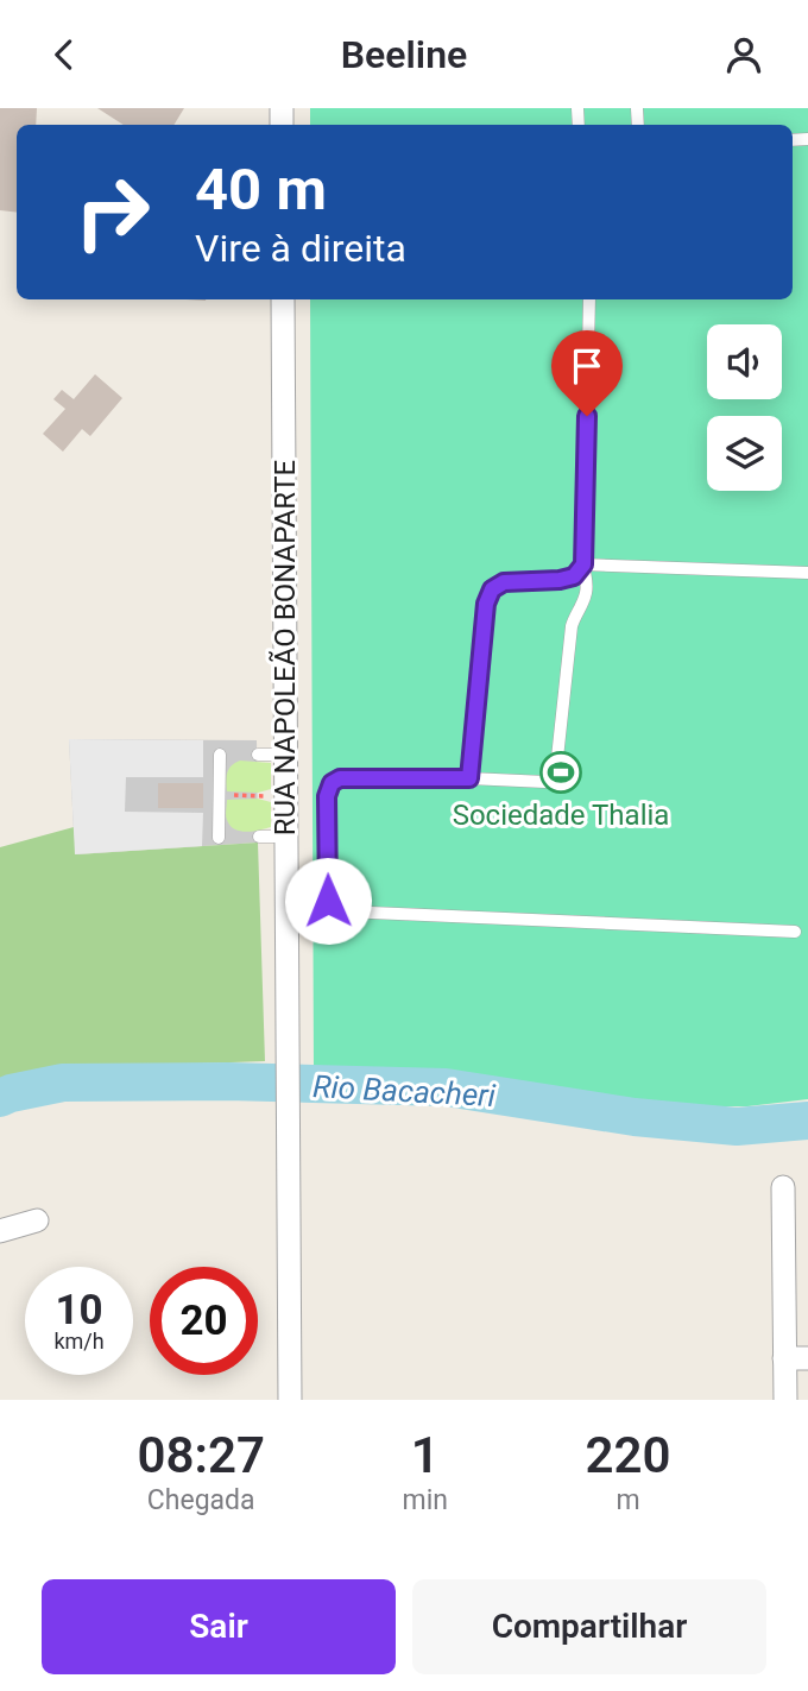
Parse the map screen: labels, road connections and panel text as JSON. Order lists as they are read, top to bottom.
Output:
{
  "streets": {
    "street": ["RUA NAPOLEÃO BONAPARTE"]
  },
  "water": ["Rio Bacacheri"],
  "places": {
    "sports": ["Sociedade Thalia"]
  },
  "page": {
    "header": "Beeline",
    "turn": ["40 m", "Vire à direita"],
    "speed": "10 km/h",
    "limit": "20",
    "eta": [
      "08:27",
      "Chegada",
      "1",
      "min",
      "220",
      "m"
    ],
    "buttons": ["Sair", "Compartilhar"]
  }
}
